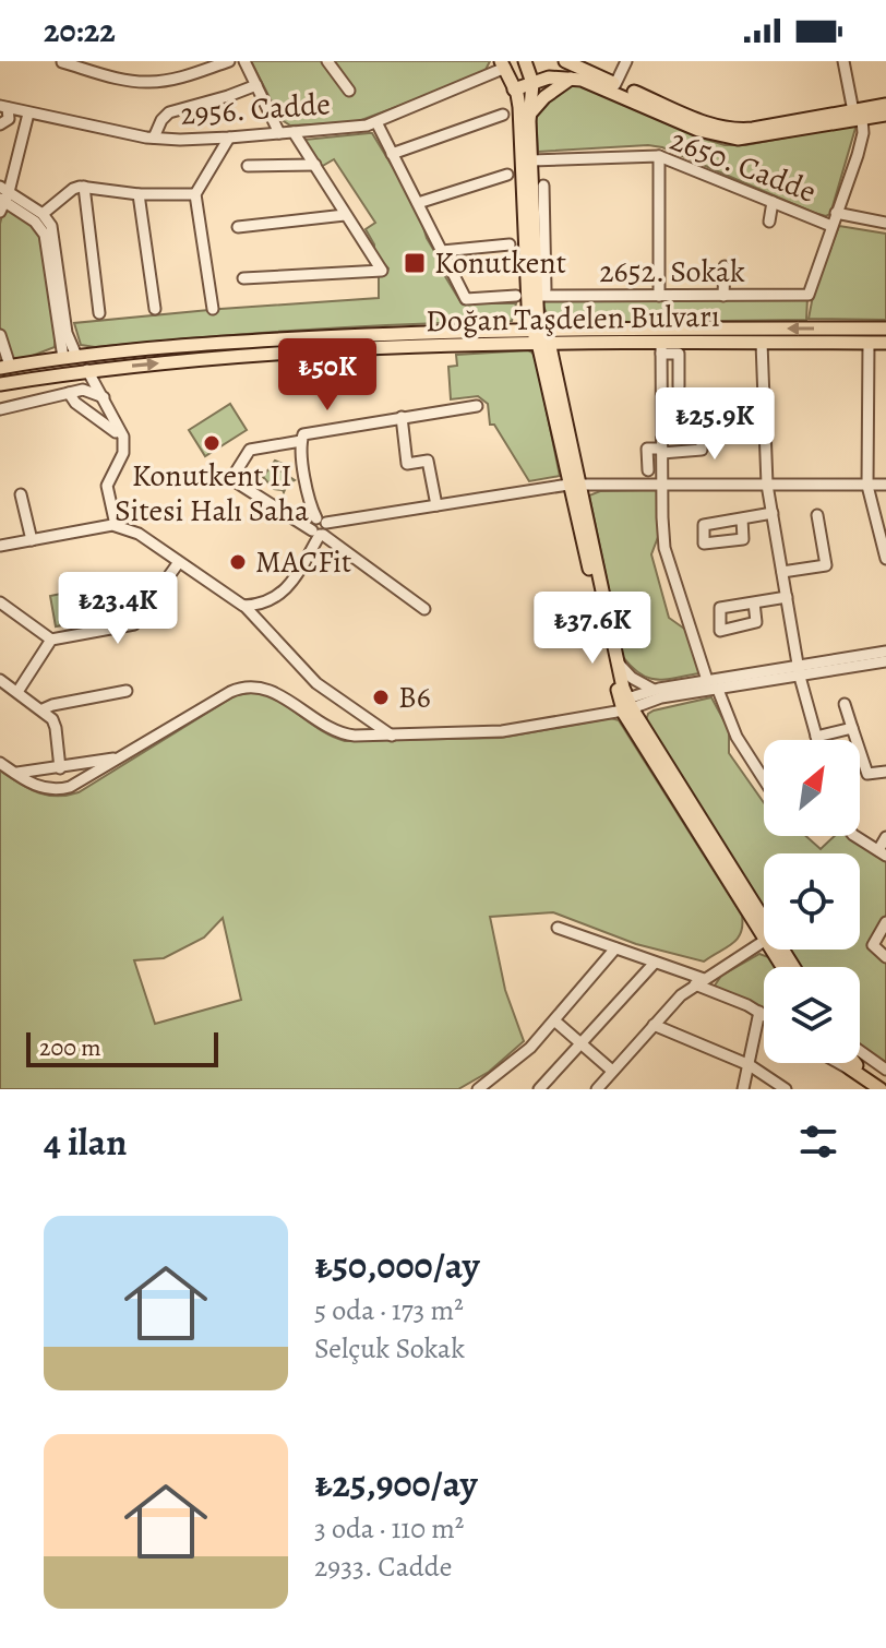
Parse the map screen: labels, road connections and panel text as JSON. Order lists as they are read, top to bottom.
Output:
{
  "streets": {
    "main road": ["Doğan Taşdelen Bulvarı"],
    "street": ["2956. Cadde", "2650. Cadde", "2652. Sokak"]
  },
  "crossings": [
    ["2650. Cadde", "2652. Sokak"]
  ],
  "places": {
    "transit": ["Konutkent"],
    "other": ["Konutkent II Sitesi Halı Saha", "MACFit", "B6"]
  },
  "scale_bar": "200 m",
  "north": "top right",
  "page": {
    "status": "20:22",
    "price": [
      "₺50K",
      "₺25.9K",
      "₺23.4K",
      "₺37.6K"
    ],
    "scale": "200 m",
    "heading": "4 ilan",
    "list": [
      {
        "name": "₺50,000/ay",
        "note": "5 oda · 173 m² · Selçuk Sokak"
      },
      {
        "name": "₺25,900/ay",
        "note": "3 oda · 110 m² · 2933. Cadde"
      }
    ]
  }
}
